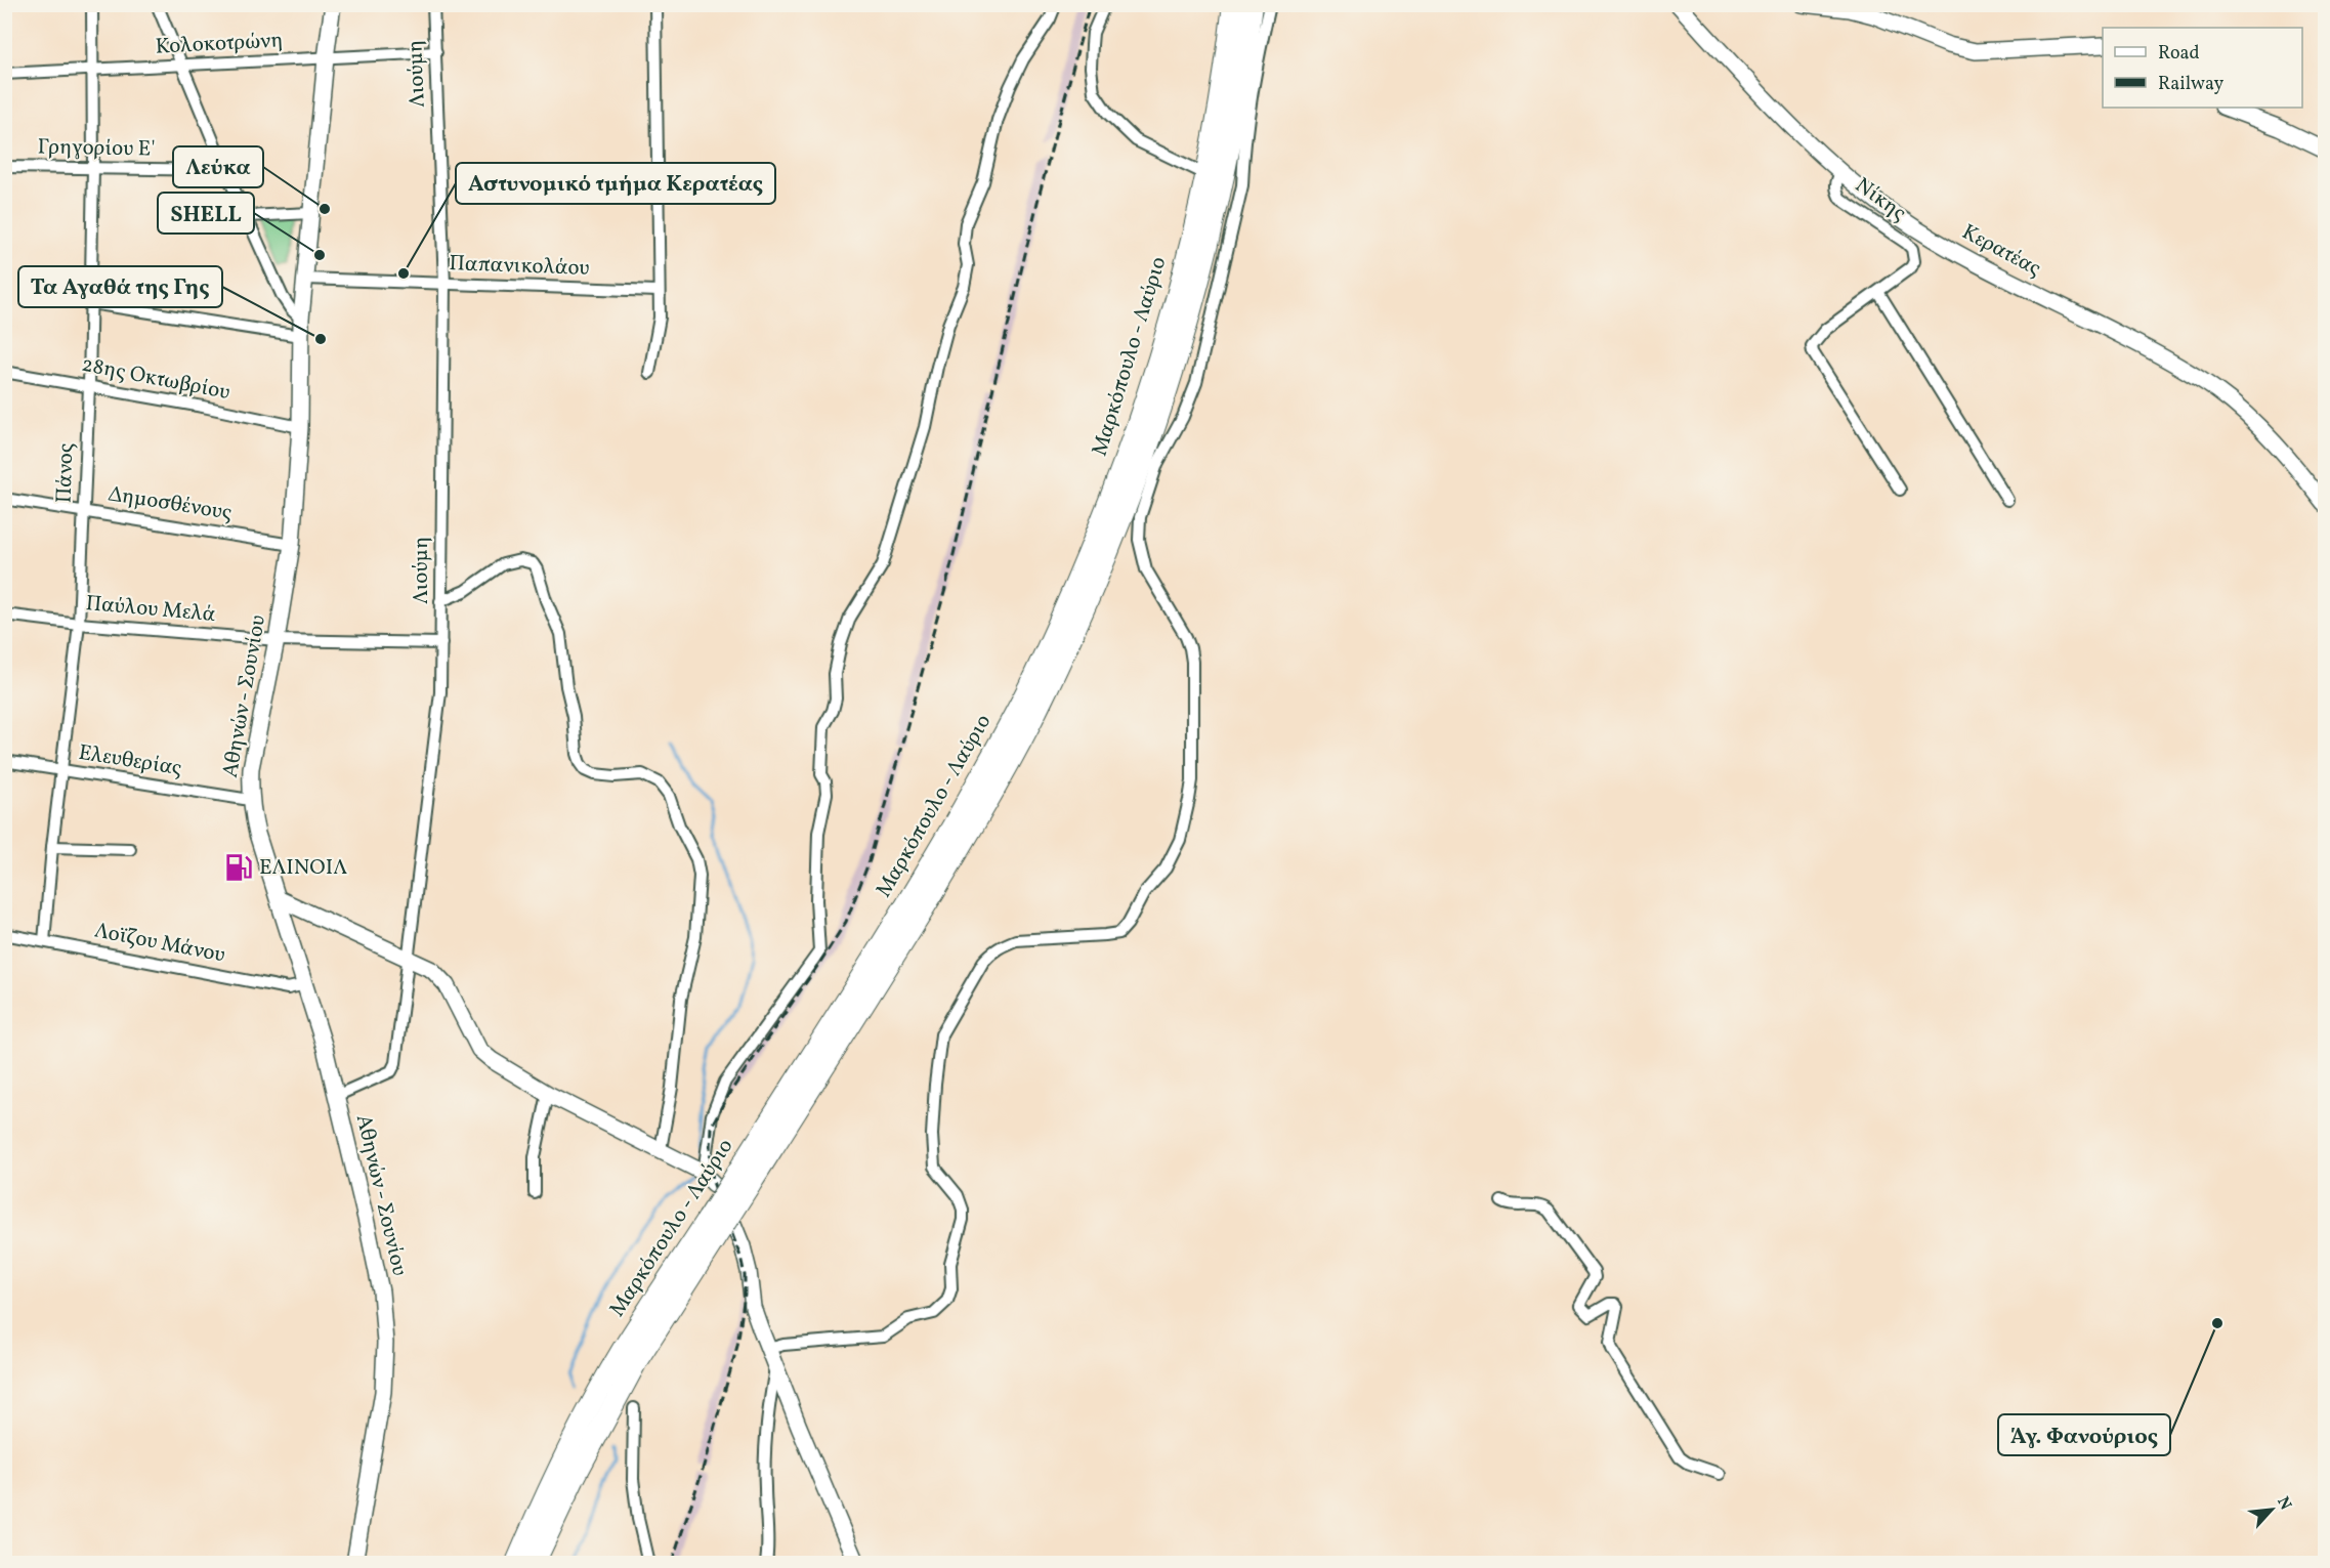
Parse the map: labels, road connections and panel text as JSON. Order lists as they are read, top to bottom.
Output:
{
  "streets": {
    "highway": ["Μαρκόπουλο - Λαύριο"],
    "main road": ["Κερατέας", "Αθηνών - Σουνίου"],
    "street": [
      "Κολοκοτρώνη",
      "Λιούμη",
      "Γρηγορίου Ε'",
      "Νίκης",
      "Παπανικολάου",
      "28ης Οκτωβρίου",
      "Πάνος",
      "Δημοσθένους",
      "Παύλου Μελά",
      "Ελευθερίας",
      "Λοϊζου Μάνου"
    ]
  },
  "crossings": [
    ["Κολοκοτρώνη", "Λιούμη"],
    ["Κολοκοτρώνη", "Πάνος"],
    ["Κολοκοτρώνη", "Αθηνών - Σουνίου"],
    ["Λιούμη", "Παπανικολάου"],
    ["Λιούμη", "Παύλου Μελά"],
    ["Λιούμη", "Αθηνών - Σουνίου"],
    ["Γρηγορίου Ε'", "Πάνος"],
    ["Νίκης", "Κερατέας"],
    ["Παπανικολάου", "Αθηνών - Σουνίου"],
    ["28ης Οκτωβρίου", "Πάνος"],
    ["28ης Οκτωβρίου", "Αθηνών - Σουνίου"],
    ["Πάνος", "Δημοσθένους"],
    ["Πάνος", "Παύλου Μελά"],
    ["Πάνος", "Ελευθερίας"],
    ["Πάνος", "Λοϊζου Μάνου"],
    ["Δημοσθένους", "Αθηνών - Σουνίου"],
    ["Παύλου Μελά", "Αθηνών - Σουνίου"],
    ["Αθηνών - Σουνίου", "Ελευθερίας"],
    ["Αθηνών - Σουνίου", "Λοϊζου Μάνου"]
  ],
  "places": {
    "other": [
      "Λεύκα",
      "SHELL",
      "Αστυνομικό τμήμα Κερατέας",
      "Τα Αγαθά της Γης",
      "Άγ. Φανούριος"
    ],
    "fuel station": ["ΕΛΙΝΟΙΛ"]
  },
  "legend": ["Road", "Railway"],
  "north": "top right"
}
